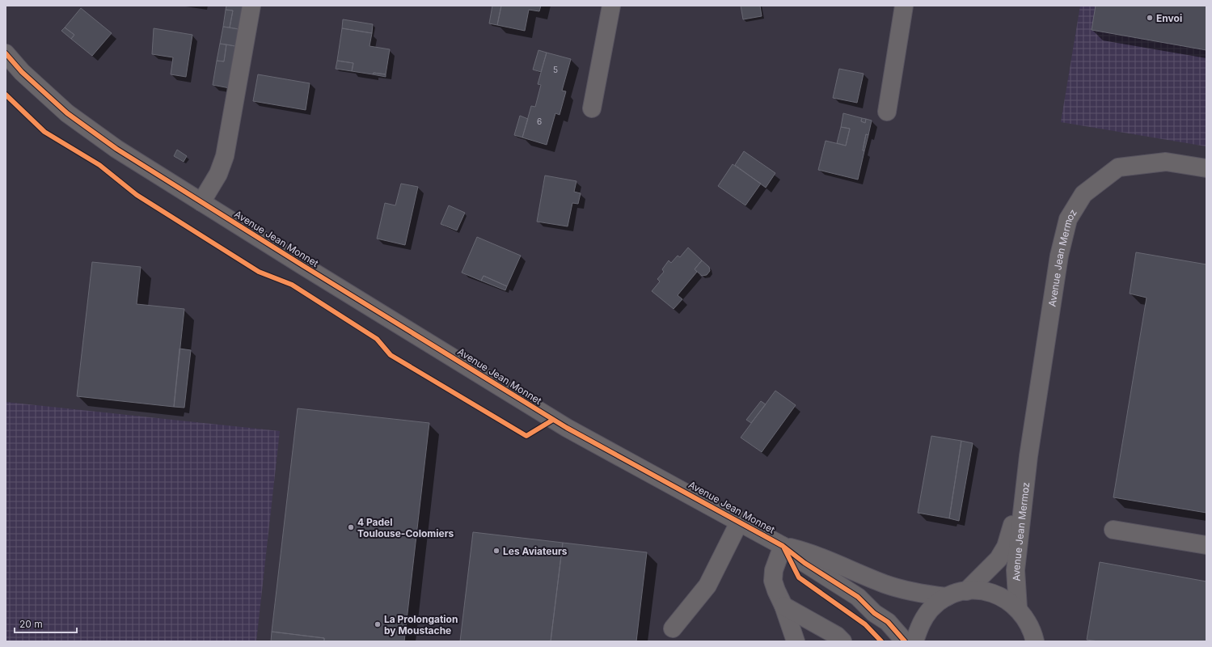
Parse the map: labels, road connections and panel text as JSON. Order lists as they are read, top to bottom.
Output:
{
  "streets": {
    "street": ["Avenue Jean Monnet", "Avenue Jean Mermoz"]
  },
  "places": [
    "Envoi",
    "4 Padel Toulouse-Colomiers",
    "Les Aviateurs",
    "La Prolongation by Moustache"
  ],
  "house_numbers": ["5", "6"],
  "scale_bar": "20 m"
}
